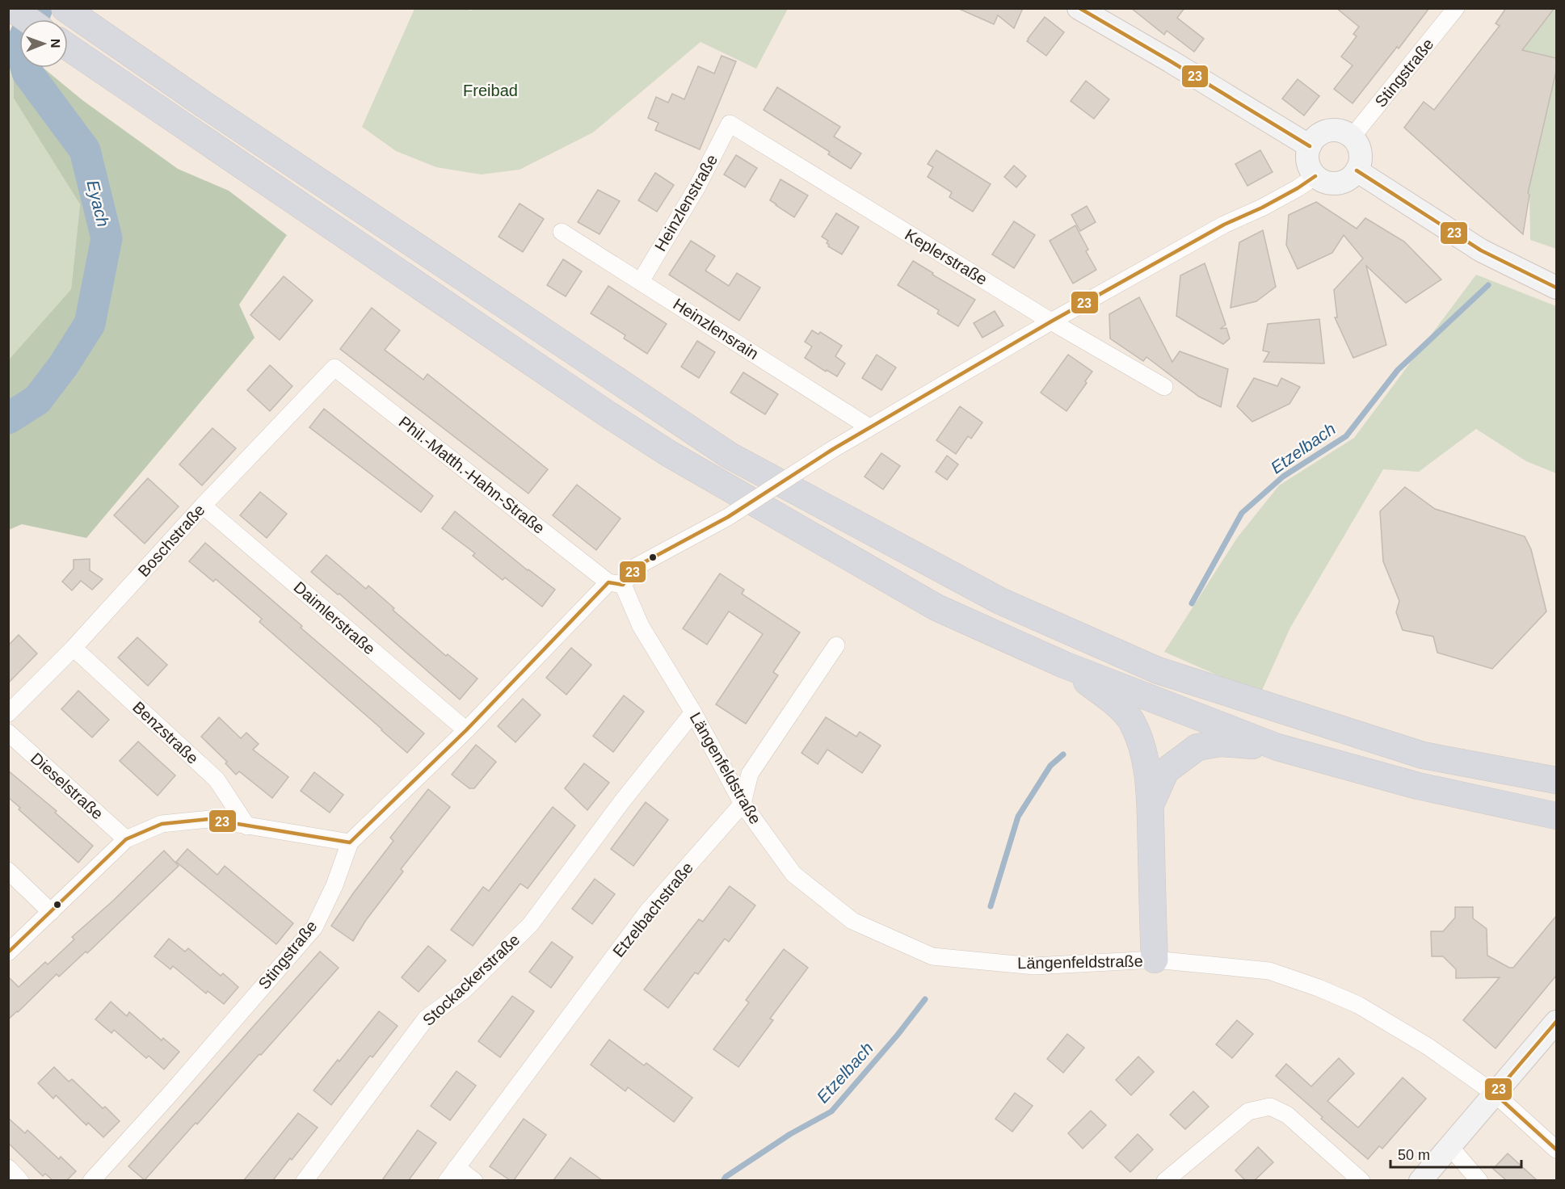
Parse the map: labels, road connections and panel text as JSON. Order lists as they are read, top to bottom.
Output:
{
  "streets": {
    "street": [
      "Stingstraße",
      "Heinzlenstraße",
      "Keplerstraße",
      "Heinzlensrain",
      "Phil.-Matth.-Hahn-Straße",
      "Boschstraße",
      "Daimlerstraße",
      "Benzstraße",
      "Längenfeldstraße",
      "Dieselstraße",
      "Etzelbachstraße",
      "Stockackerstraße"
    ]
  },
  "crossings": [
    ["Stingstraße", "Keplerstraße"],
    ["Stingstraße", "Heinzlensrain"],
    ["Stingstraße", "Phil.-Matth.-Hahn-Straße"],
    ["Stingstraße", "Daimlerstraße"],
    ["Stingstraße", "Längenfeldstraße"],
    ["Heinzlenstraße", "Keplerstraße"],
    ["Heinzlenstraße", "Heinzlensrain"],
    ["Phil.-Matth.-Hahn-Straße", "Boschstraße"],
    ["Phil.-Matth.-Hahn-Straße", "Längenfeldstraße"],
    ["Boschstraße", "Daimlerstraße"],
    ["Boschstraße", "Benzstraße"],
    ["Längenfeldstraße", "Etzelbachstraße"],
    ["Längenfeldstraße", "Stockackerstraße"]
  ],
  "water": ["Eyach", "Etzelbach"],
  "parks": ["Freibad"],
  "lines": ["transit line 23"],
  "scale_bar": "50 m",
  "north": "right"
}
